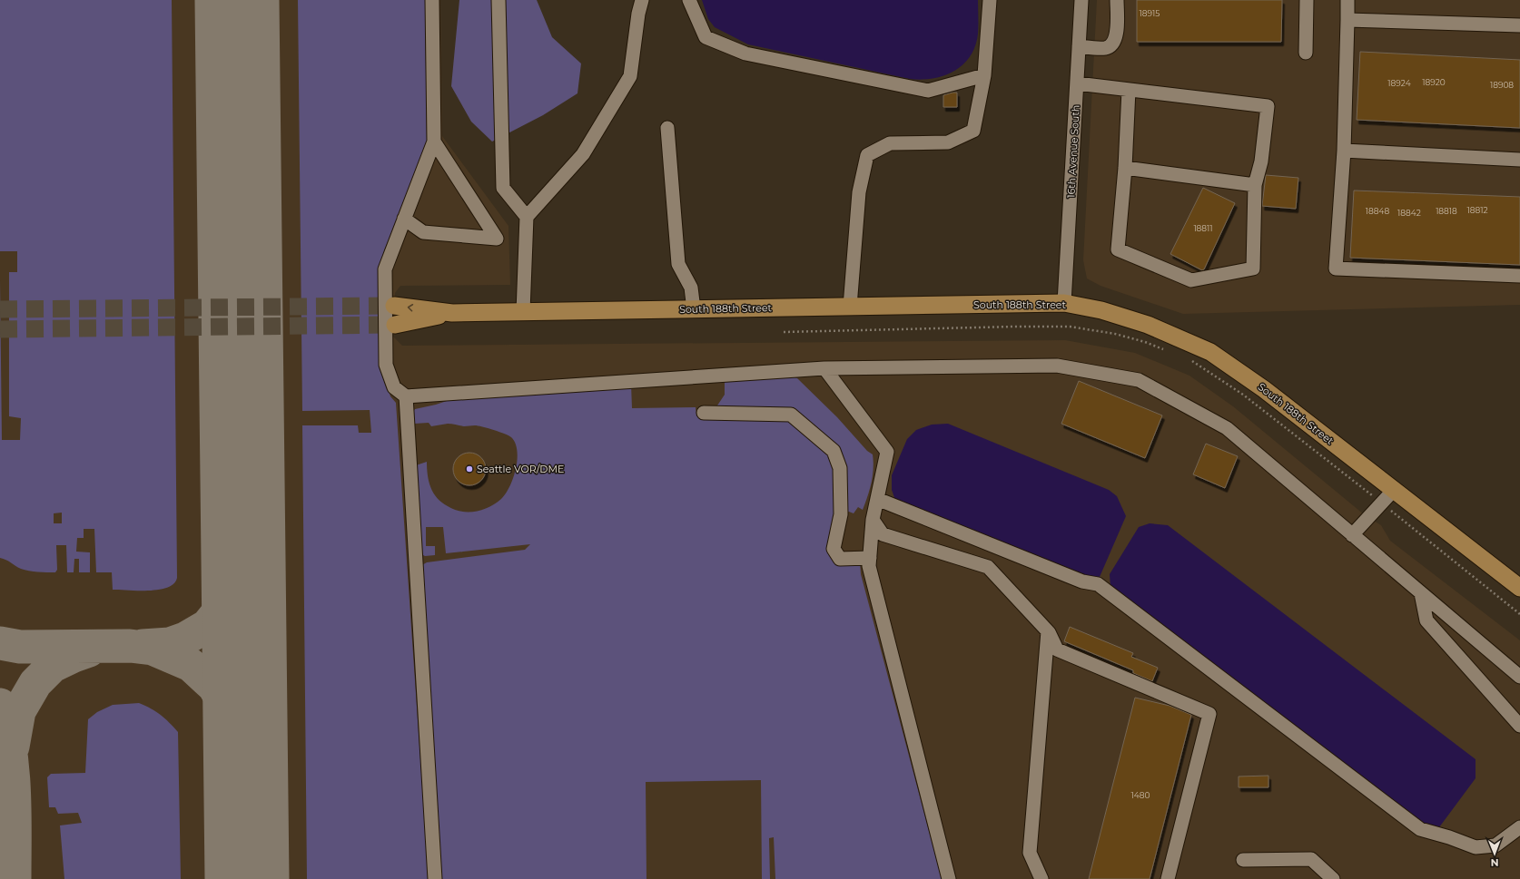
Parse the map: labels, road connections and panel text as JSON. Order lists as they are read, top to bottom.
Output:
{
  "streets": {
    "main road": ["South 188th Street"],
    "street": ["16th Avenue South"]
  },
  "crossings": [
    ["16th Avenue South", "South 188th Street"]
  ],
  "places": ["Seattle VOR/DME"],
  "house_numbers": [
    "18915",
    "18920",
    "18924",
    "18908",
    "18812",
    "18848",
    "18818",
    "18842",
    "18811",
    "1480"
  ],
  "north": "bottom"
}
